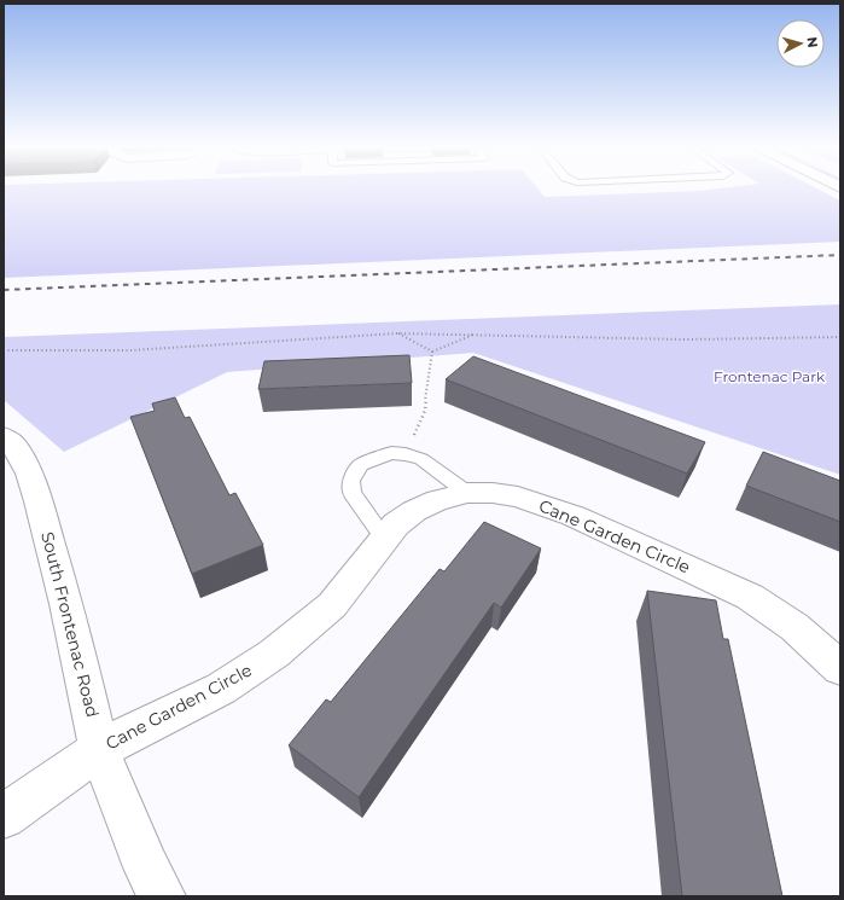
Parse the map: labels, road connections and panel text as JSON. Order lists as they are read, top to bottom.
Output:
{
  "streets": {
    "street": ["Cane Garden Circle", "South Frontenac Road"]
  },
  "crossings": [
    ["Cane Garden Circle", "South Frontenac Road"]
  ],
  "parks": ["Frontenac Park"],
  "north": "right"
}
